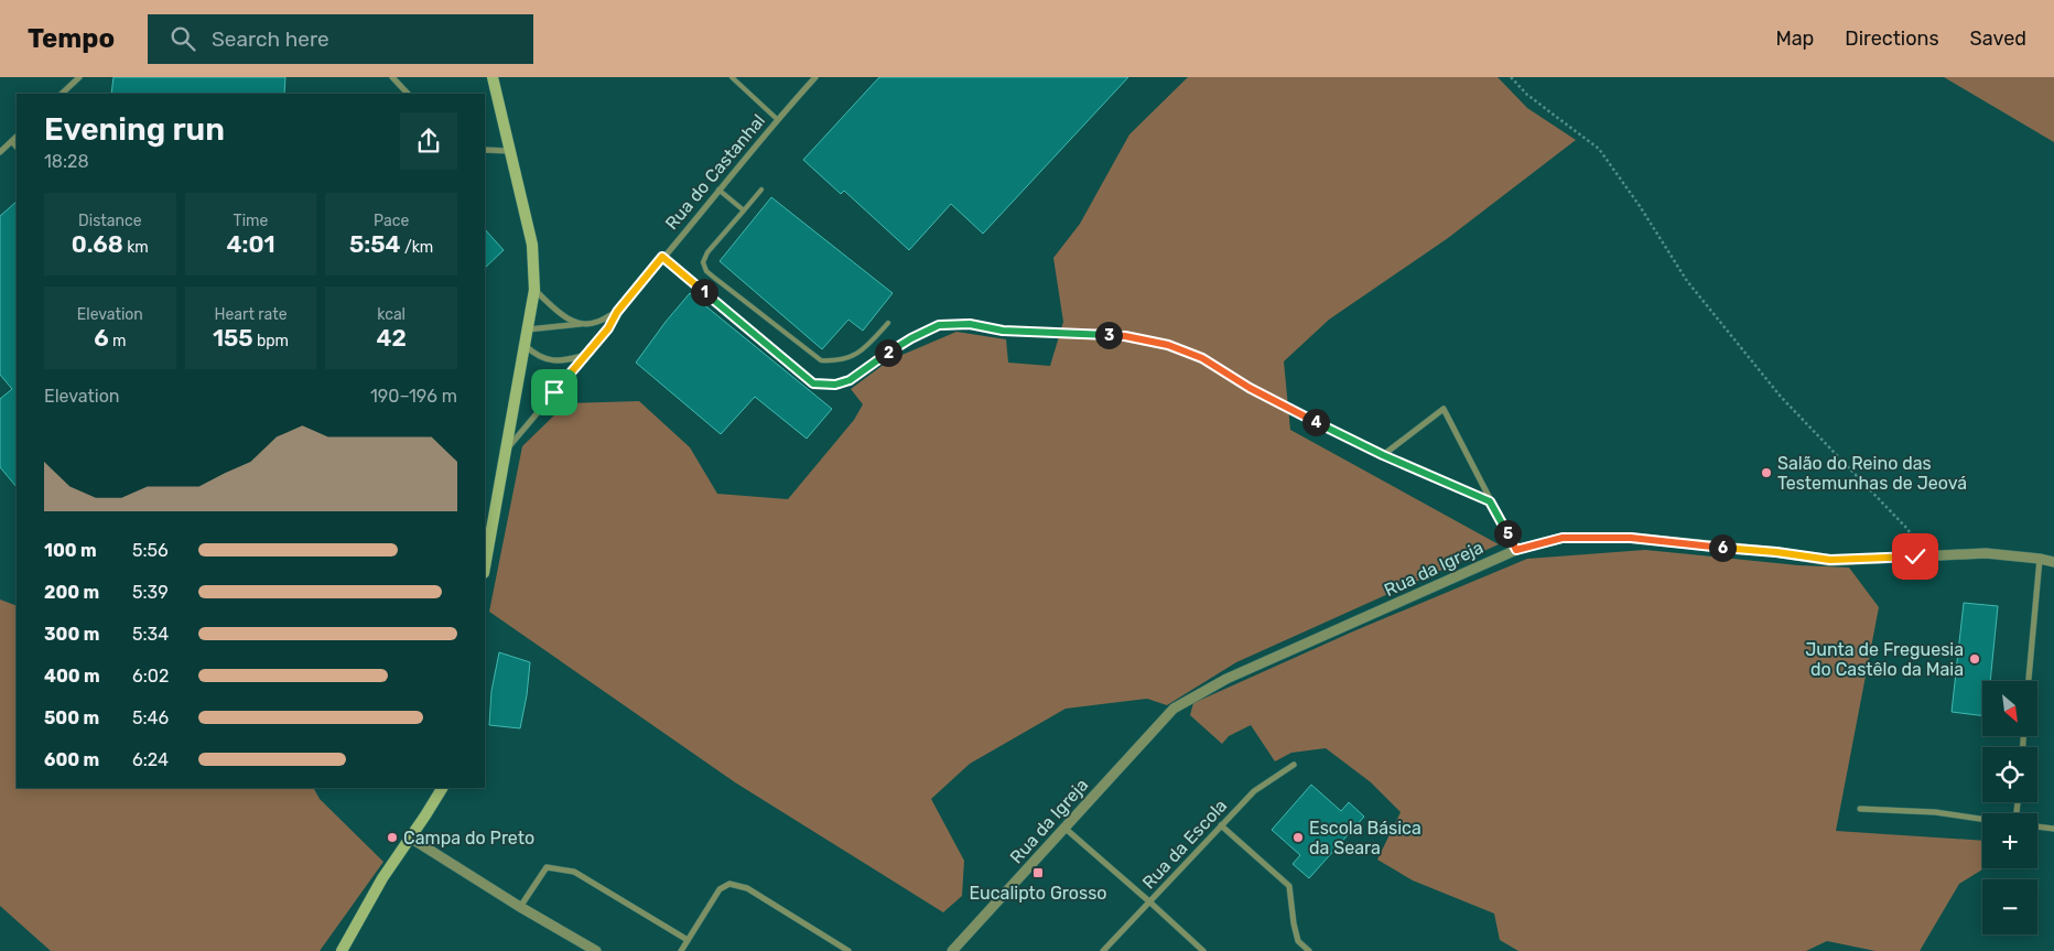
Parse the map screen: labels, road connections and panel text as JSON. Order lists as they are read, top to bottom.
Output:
{
  "streets": {
    "street": ["Rua do Castanhal", "Rua da Igreja", "Rua da Escola"]
  },
  "places": {
    "other": [
      "Salão do Reino das Testemunhas de Jeová",
      "Junta de Freguesia do Castêlo da Maia",
      "Campa do Preto",
      "Escola Básica da Seara"
    ],
    "transit": ["Eucalipto Grosso"]
  },
  "north": "bottom right",
  "page": {
    "header": "Tempo",
    "search": "Search here",
    "nav": ["Map", "Directions", "Saved"],
    "heading": ["Evening run", "18:28"],
    "stats": [
      ["Distance", "0.68 km"],
      ["Time", "4:01"],
      ["Pace", "5:54 /km"],
      ["Elevation", "6 m"],
      ["Heart rate", "155 bpm"],
      ["kcal", "42"]
    ],
    "pins": [
      "1",
      "3",
      "2",
      "4",
      "5",
      "6"
    ],
    "chart": ["Elevation", "190–196 m"],
    "list": [
      {
        "name": "100 m",
        "note": "5:56"
      },
      {
        "name": "200 m",
        "note": "5:39"
      },
      {
        "name": "300 m",
        "note": "5:34"
      },
      {
        "name": "400 m",
        "note": "6:02"
      },
      {
        "name": "500 m",
        "note": "5:46"
      },
      {
        "name": "600 m",
        "note": "6:24"
      }
    ],
    "map_buttons": ["+", "−"]
  }
}
